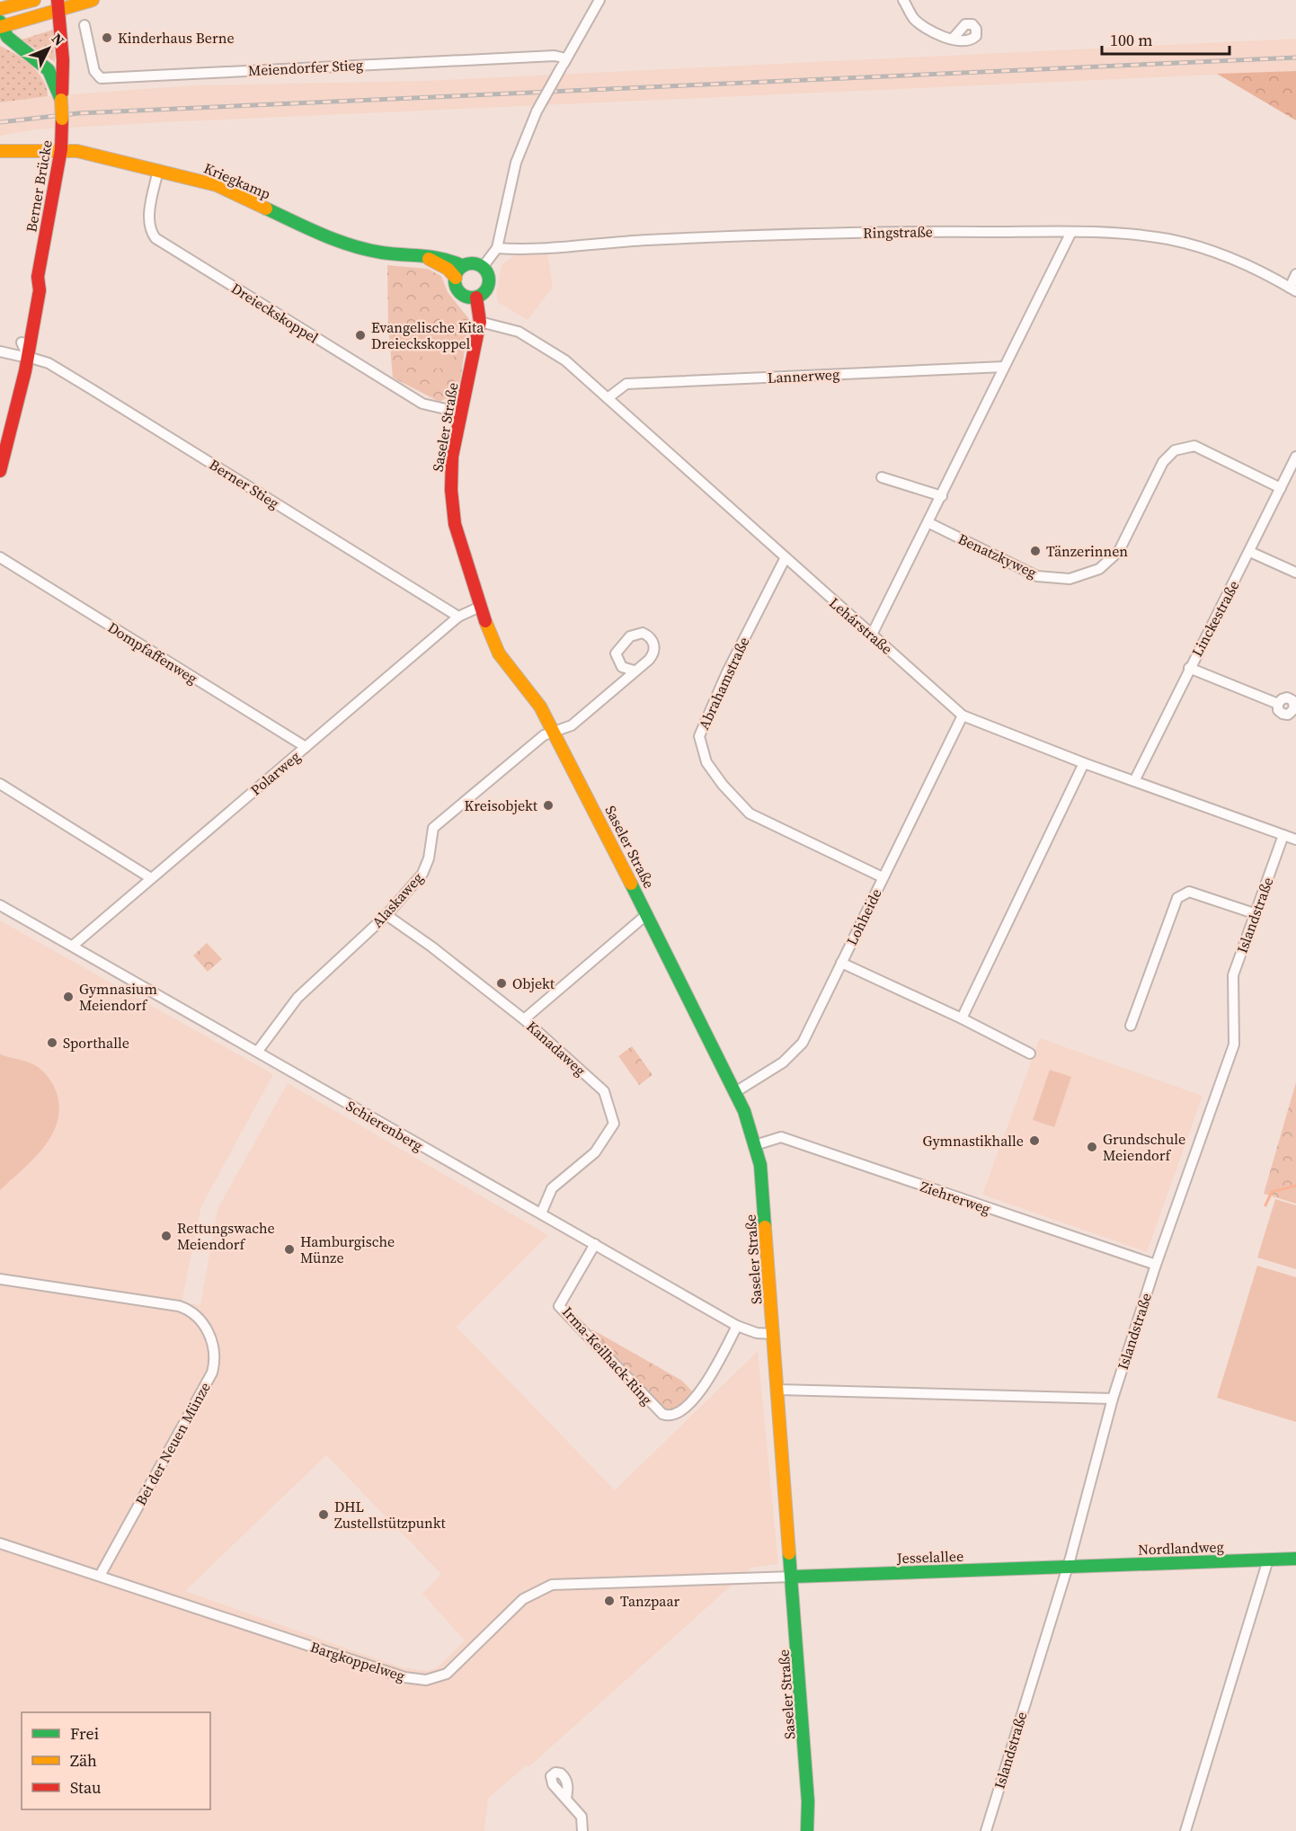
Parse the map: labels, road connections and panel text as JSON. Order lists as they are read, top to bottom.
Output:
{
  "streets": {
    "street": [
      "Meiendorfer Stieg",
      "Kriegkamp",
      "Berner Brücke",
      "Ringstraße",
      "Dreieckskoppel",
      "Lannerweg",
      "Saseler Straße",
      "Berner Stieg",
      "Benatzkyweg",
      "Linckestraße",
      "Lehárstraße",
      "Dompfaffenweg",
      "Abrahamstraße",
      "Polarweg",
      "Alaskaweg",
      "Islandstraße",
      "Lohheide",
      "Kanadaweg",
      "Schierenberg",
      "Ziehrerweg",
      "Irma-Keilhack-Ring",
      "Bei der Neuen Münze",
      "Nordlandweg",
      "Jesselallee",
      "Bargkoppelweg"
    ]
  },
  "crossings": [
    ["Kriegkamp", "Berner Brücke"],
    ["Kriegkamp", "Dreieckskoppel"],
    ["Kriegkamp", "Saseler Straße"],
    ["Berner Brücke", "Berner Stieg"],
    ["Dreieckskoppel", "Saseler Straße"],
    ["Lannerweg", "Lehárstraße"],
    ["Saseler Straße", "Lehárstraße"],
    ["Saseler Straße", "Polarweg"],
    ["Saseler Straße", "Alaskaweg"],
    ["Saseler Straße", "Lohheide"],
    ["Saseler Straße", "Schierenberg"],
    ["Saseler Straße", "Ziehrerweg"],
    ["Saseler Straße", "Jesselallee"],
    ["Saseler Straße", "Bargkoppelweg"],
    ["Berner Stieg", "Polarweg"],
    ["Benatzkyweg", "Linckestraße"],
    ["Linckestraße", "Lehárstraße"],
    ["Lehárstraße", "Abrahamstraße"],
    ["Lehárstraße", "Islandstraße"],
    ["Lehárstraße", "Lohheide"],
    ["Dompfaffenweg", "Polarweg"],
    ["Abrahamstraße", "Lohheide"],
    ["Polarweg", "Schierenberg"],
    ["Alaskaweg", "Kanadaweg"],
    ["Alaskaweg", "Schierenberg"],
    ["Islandstraße", "Ziehrerweg"],
    ["Islandstraße", "Nordlandweg"],
    ["Islandstraße", "Jesselallee"],
    ["Kanadaweg", "Schierenberg"],
    ["Schierenberg", "Irma-Keilhack-Ring"],
    ["Bei der Neuen Münze", "Bargkoppelweg"],
    ["Nordlandweg", "Jesselallee"],
    ["Jesselallee", "Bargkoppelweg"]
  ],
  "places": [
    "Kinderhaus Berne",
    "Evangelische Kita Dreieckskoppel",
    "Tänzerinnen",
    "Kreisobjekt",
    "Objekt",
    "Gymnasium Meiendorf",
    "Sporthalle",
    "Gymnastikhalle",
    "Grundschule Meiendorf",
    "Rettungswache Meiendorf",
    "Hamburgische Münze",
    "DHL Zustellstützpunkt",
    "Tanzpaar"
  ],
  "legend": ["Frei", "Zäh", "Stau"],
  "scale_bar": "100 m",
  "north": "top right"
}
